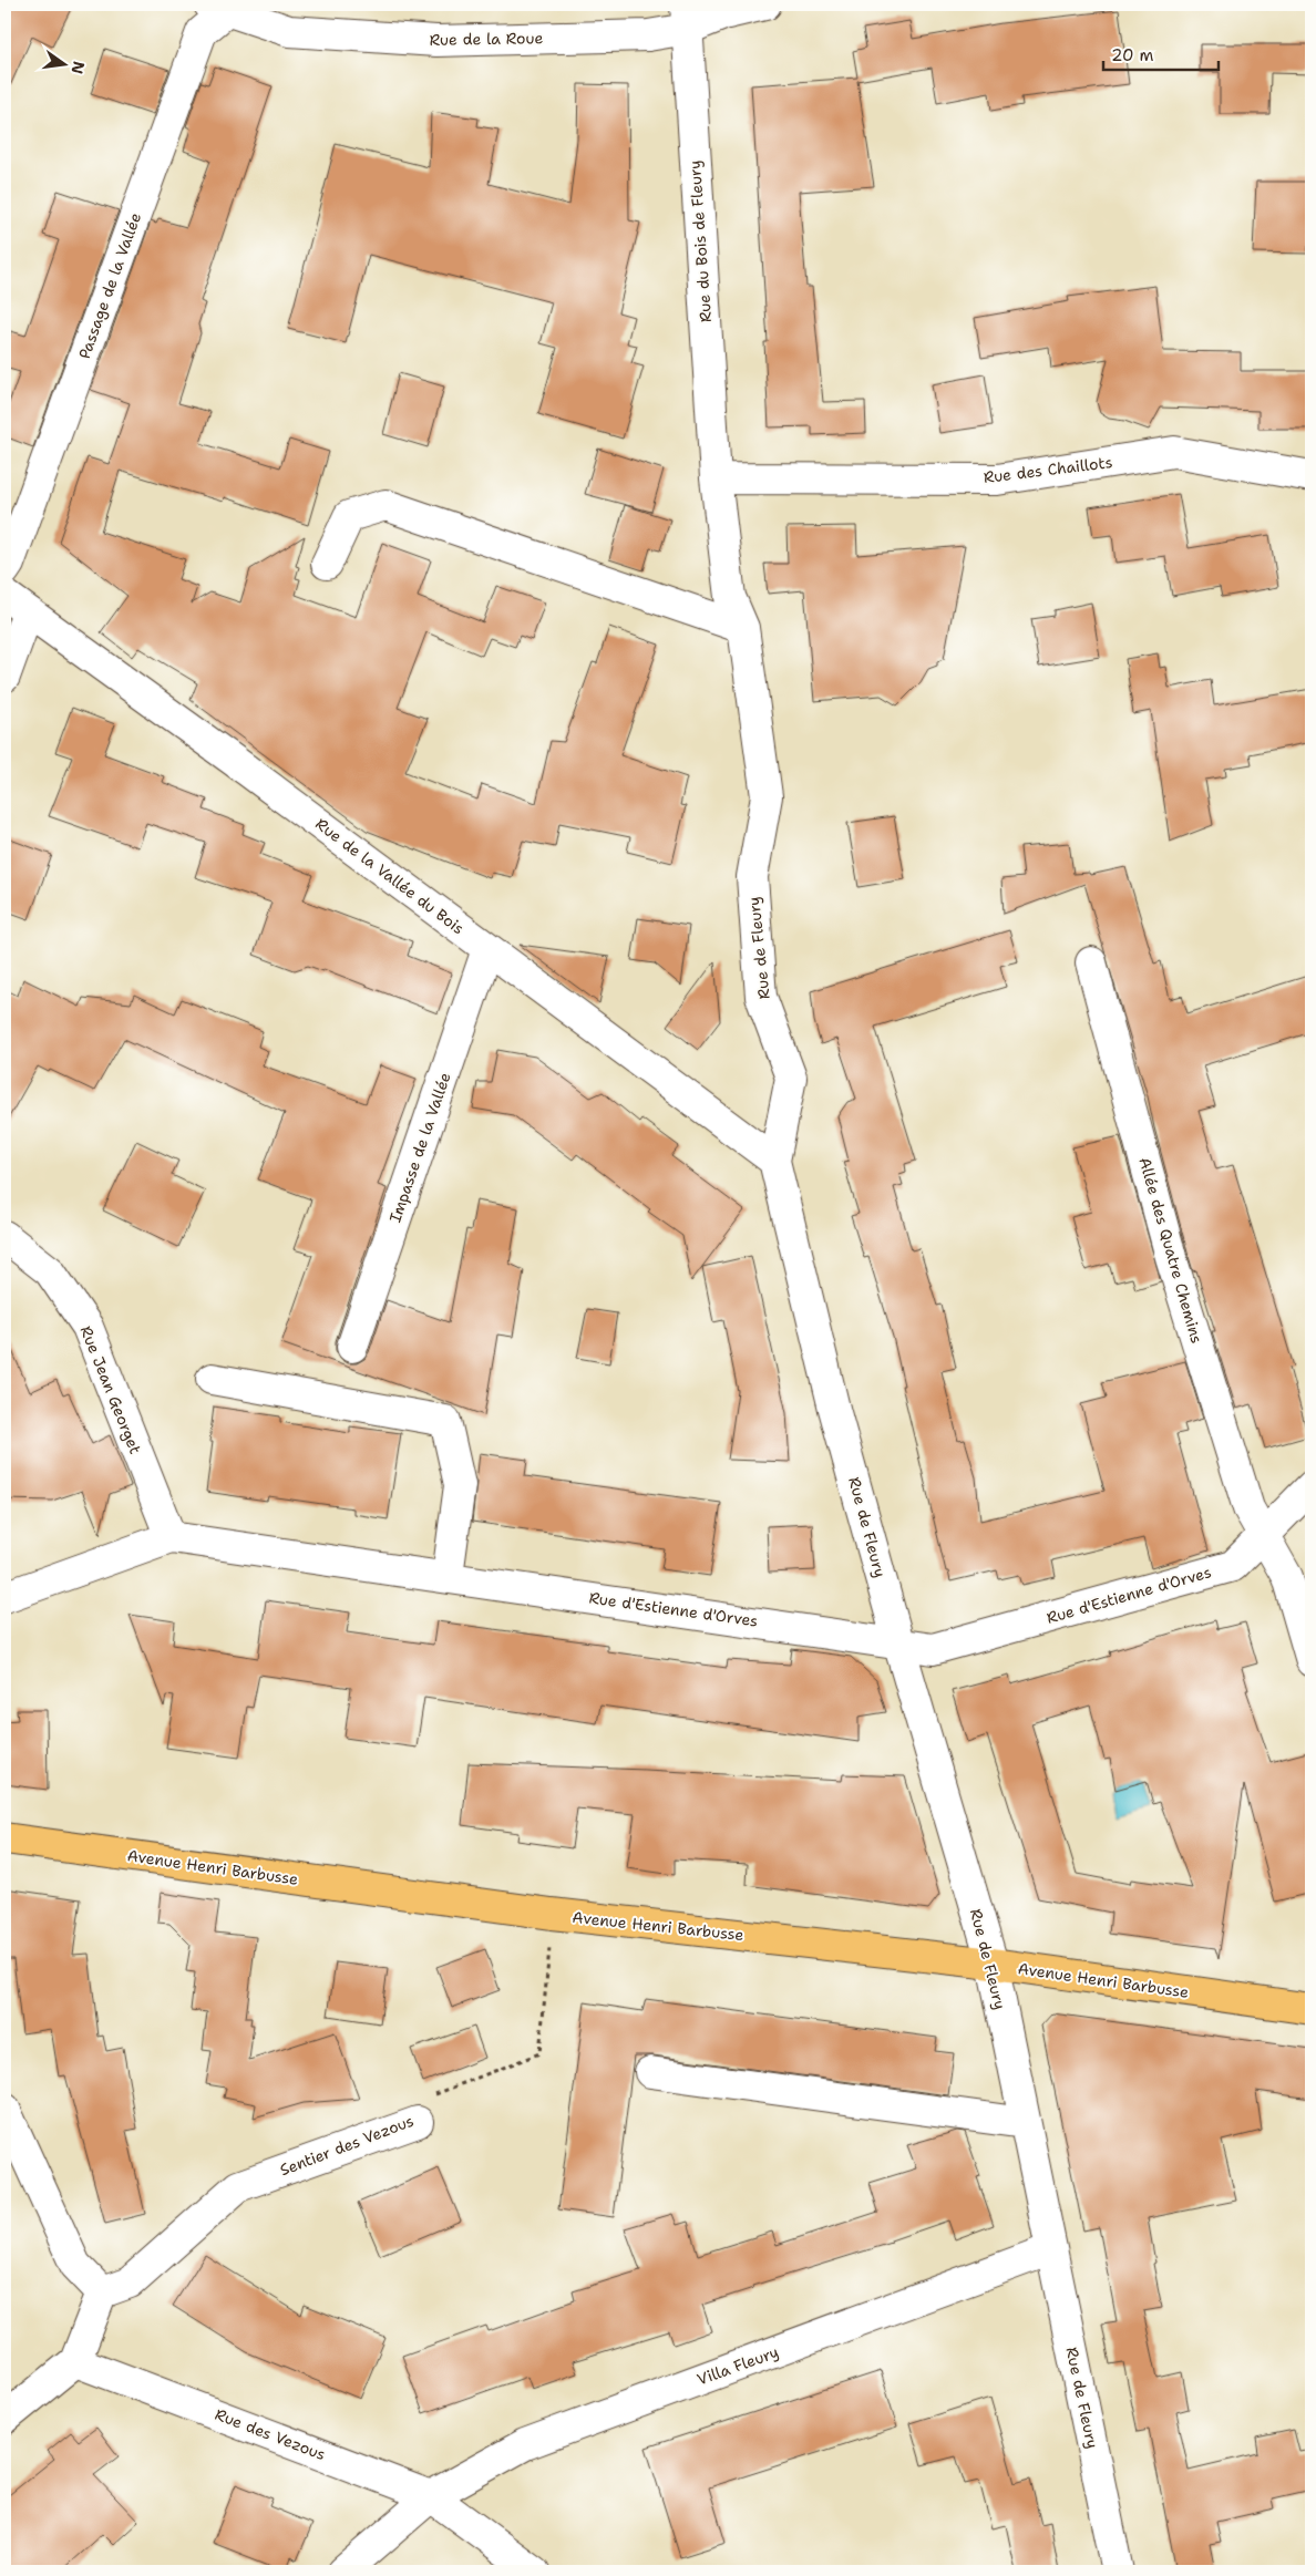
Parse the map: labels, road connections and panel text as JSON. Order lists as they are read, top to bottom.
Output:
{
  "streets": {
    "main road": ["Avenue Henri Barbusse"],
    "street": [
      "Rue de la Roue",
      "Rue du Bois de Fleury",
      "Passage de la Vallée",
      "Rue des Chaillots",
      "Rue de la Vallée du Bois",
      "Rue de Fleury",
      "Impasse de la Vallée",
      "Allée des Quatre Chemins",
      "Rue Jean Georget",
      "Rue d'Estienne d'Orves",
      "Sentier des Vezous",
      "Villa Fleury",
      "Rue des Vezous"
    ]
  },
  "crossings": [
    ["Rue de la Roue", "Rue du Bois de Fleury"],
    ["Rue de la Roue", "Passage de la Vallée"],
    ["Rue du Bois de Fleury", "Rue des Chaillots"],
    ["Rue du Bois de Fleury", "Rue de Fleury"],
    ["Rue des Chaillots", "Rue de Fleury"],
    ["Rue de la Vallée du Bois", "Rue de Fleury"],
    ["Rue de la Vallée du Bois", "Impasse de la Vallée"],
    ["Rue de Fleury", "Rue d'Estienne d'Orves"],
    ["Rue de Fleury", "Avenue Henri Barbusse"],
    ["Rue de Fleury", "Villa Fleury"],
    ["Allée des Quatre Chemins", "Rue d'Estienne d'Orves"],
    ["Rue Jean Georget", "Rue d'Estienne d'Orves"],
    ["Avenue Henri Barbusse", "Sentier des Vezous"],
    ["Villa Fleury", "Rue des Vezous"]
  ],
  "scale_bar": "20 m",
  "north": "right"
}
